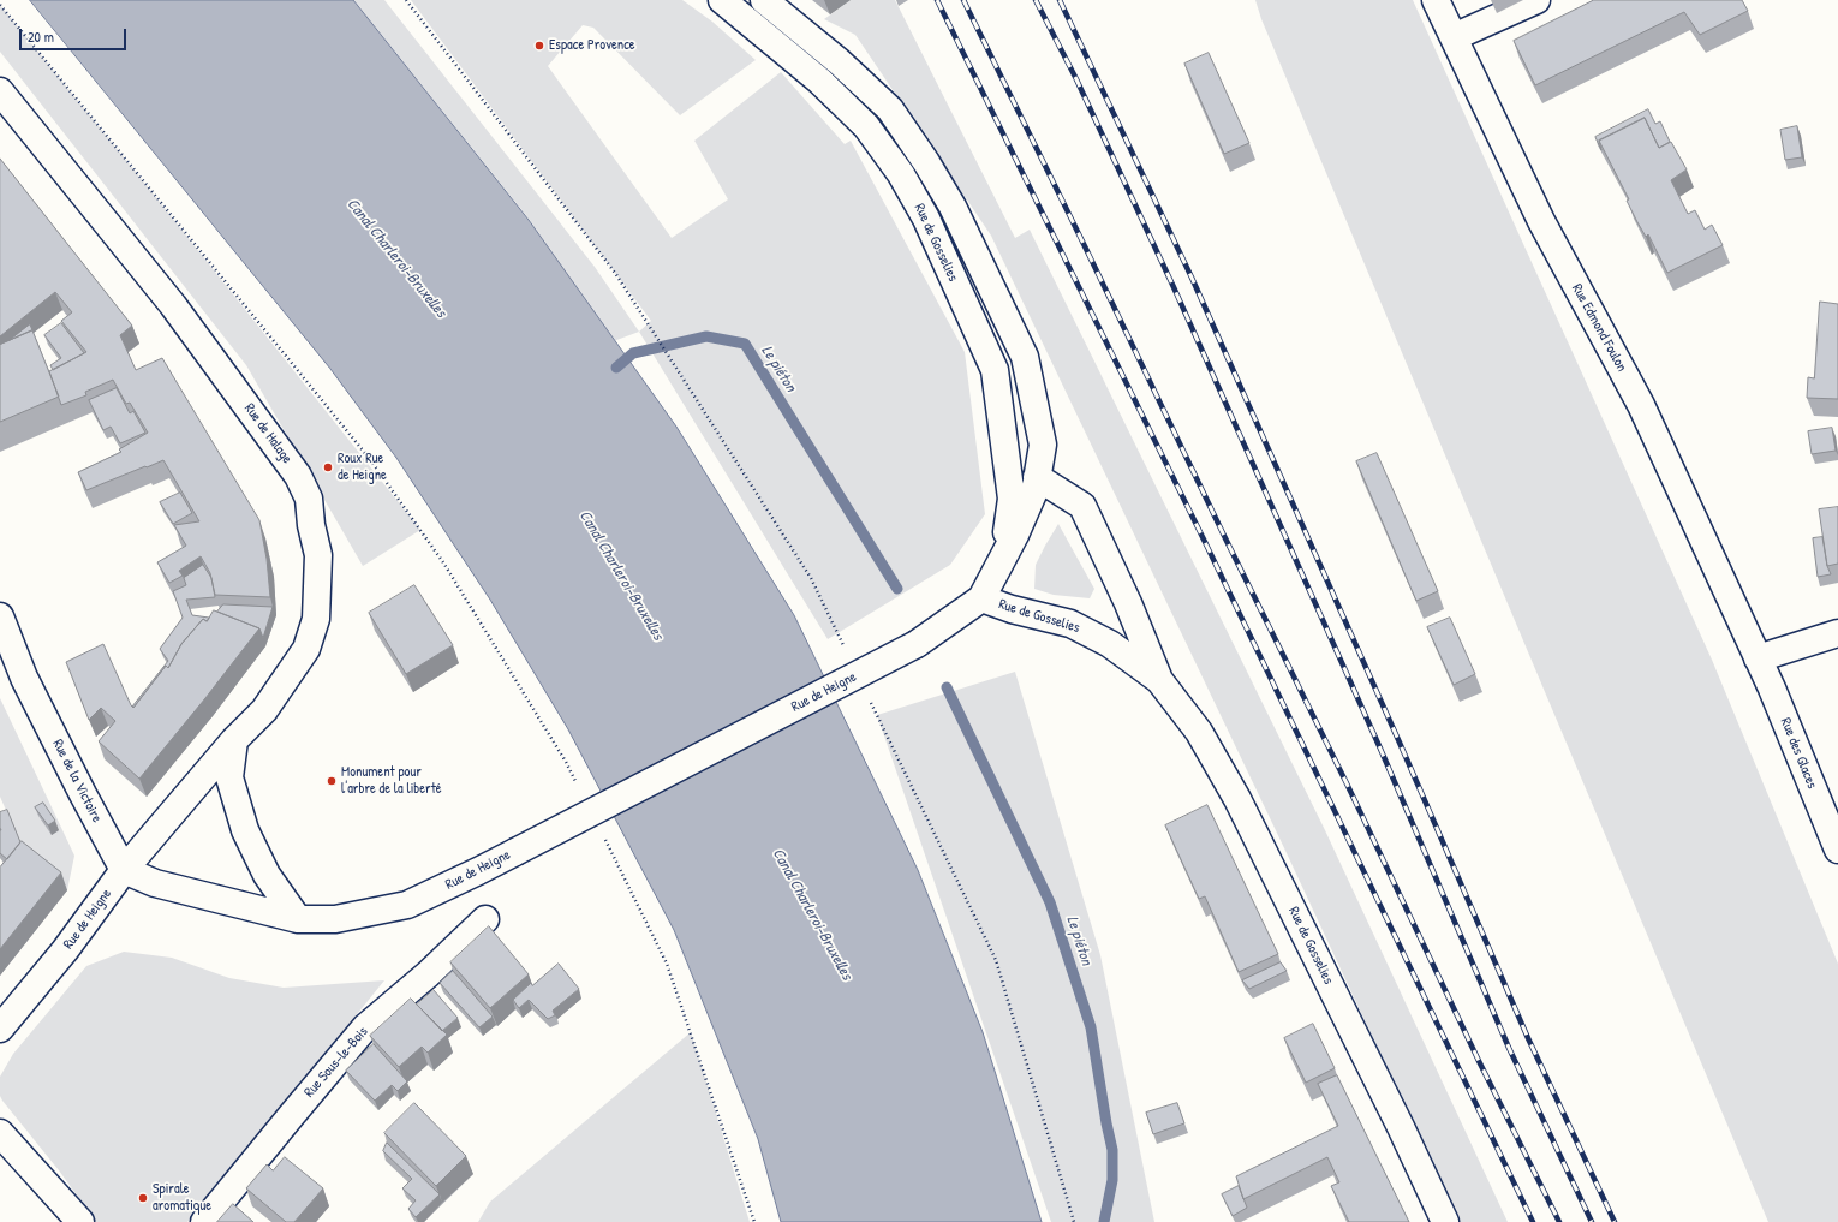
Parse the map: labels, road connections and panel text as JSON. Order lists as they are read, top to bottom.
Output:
{
  "streets": {
    "street": [
      "Rue de Gosselies",
      "Rue Edmond Foulon",
      "Rue de Halage",
      "Rue de Heigne",
      "Rue des Glaces",
      "Rue de la Victoire",
      "Rue Sous-le-Bois"
    ]
  },
  "crossings": [
    ["Rue de Gosselies", "Rue de Heigne"],
    ["Rue Edmond Foulon", "Rue des Glaces"],
    ["Rue de Halage", "Rue de Heigne"],
    ["Rue de Halage", "Rue de la Victoire"],
    ["Rue de Heigne", "Rue de la Victoire"]
  ],
  "water": ["Canal Charleroi-Bruxelles", "Le piéton"],
  "places": [
    "Espace Provence",
    "Roux Rue de Heigne",
    "Monument pour l'arbre de la liberté",
    "Spirale aromatique"
  ],
  "scale_bar": "20 m"
}
